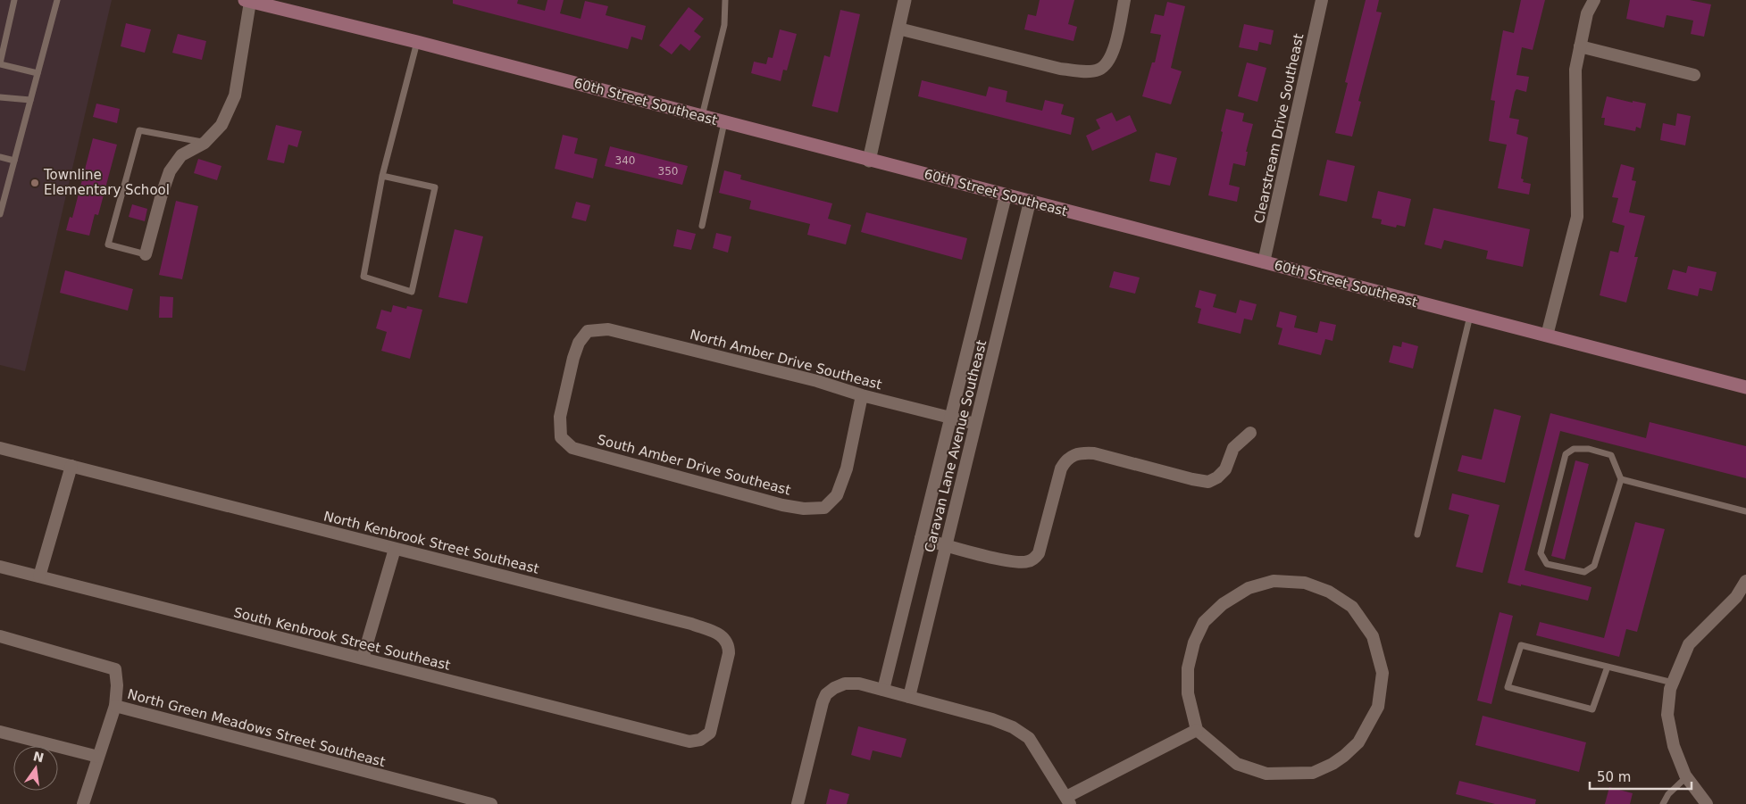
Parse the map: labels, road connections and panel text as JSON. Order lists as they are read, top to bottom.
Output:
{
  "streets": {
    "main road": ["60th Street Southeast"],
    "street": [
      "Clearstream Drive Southeast",
      "North Amber Drive Southeast",
      "Caravan Lane Avenue Southeast",
      "South Amber Drive Southeast",
      "North Kenbrook Street Southeast",
      "South Kenbrook Street Southeast",
      "North Green Meadows Street Southeast"
    ]
  },
  "crossings": [
    ["60th Street Southeast", "Clearstream Drive Southeast"],
    ["60th Street Southeast", "Caravan Lane Avenue Southeast"],
    ["North Amber Drive Southeast", "Caravan Lane Avenue Southeast"],
    ["North Amber Drive Southeast", "South Amber Drive Southeast"],
    ["North Kenbrook Street Southeast", "South Kenbrook Street Southeast"]
  ],
  "places": ["Townline Elementary School"],
  "house_numbers": ["340", "350"],
  "scale_bar": "50 m",
  "north": "top"
}
